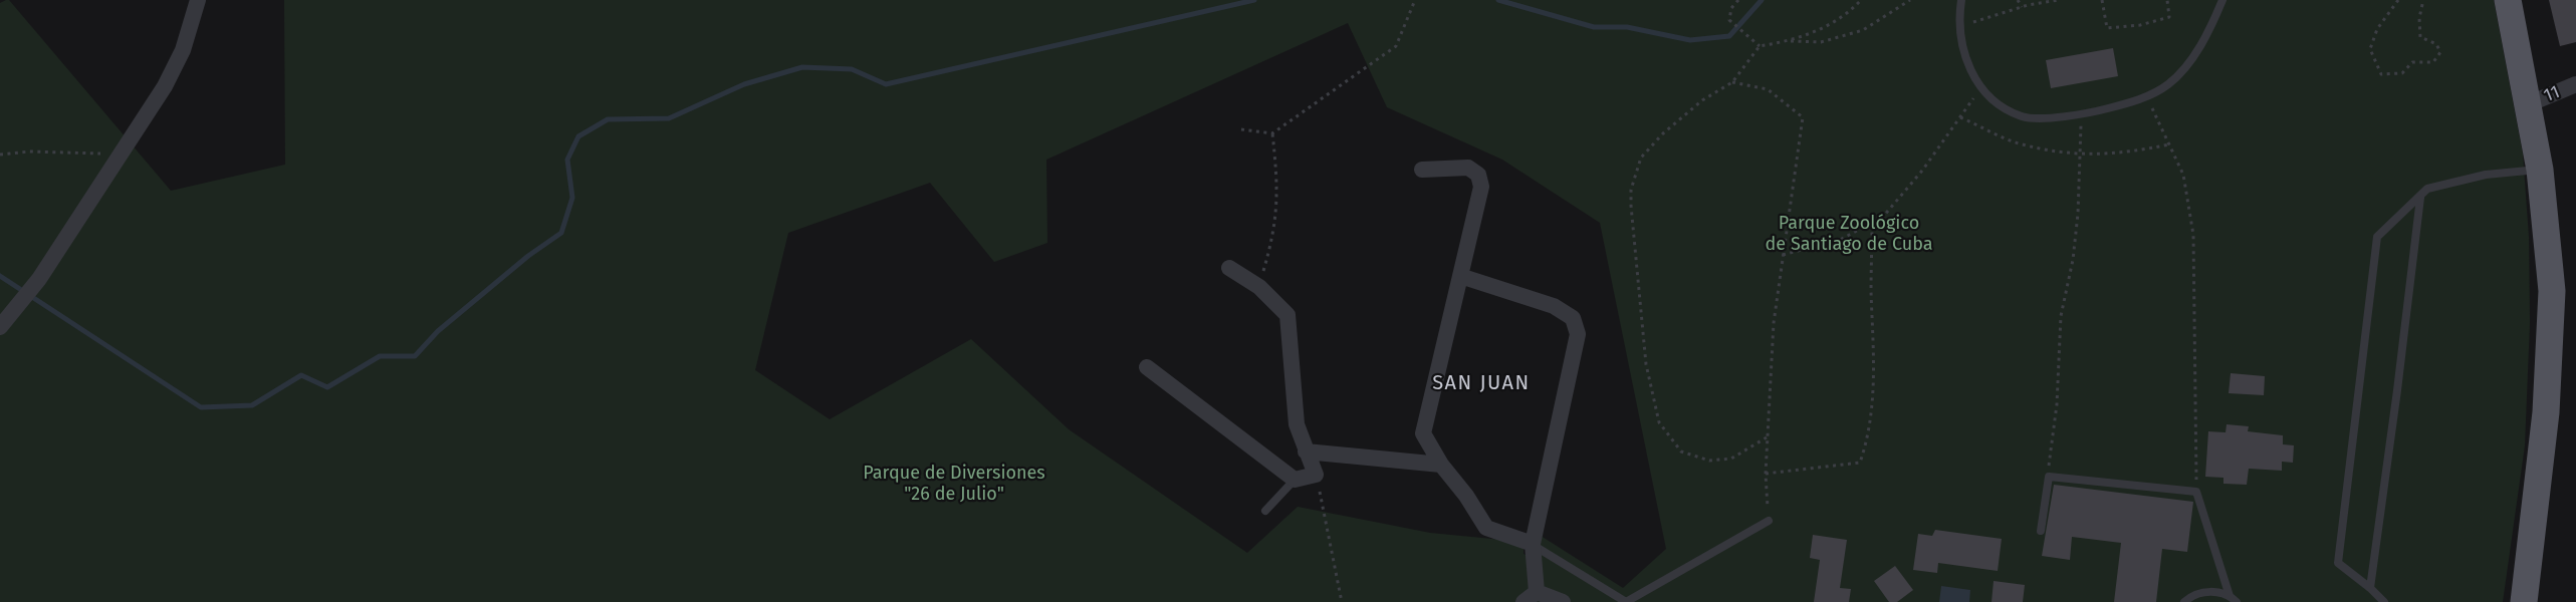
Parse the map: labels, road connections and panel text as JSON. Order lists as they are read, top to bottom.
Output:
{
  "streets": {
    "street": ["11"]
  },
  "districts": ["SAN JUAN"],
  "parks": ["Parque Zoológico de Santiago de Cuba", "Parque de Diversiones \"26 de Julio\""]
}
